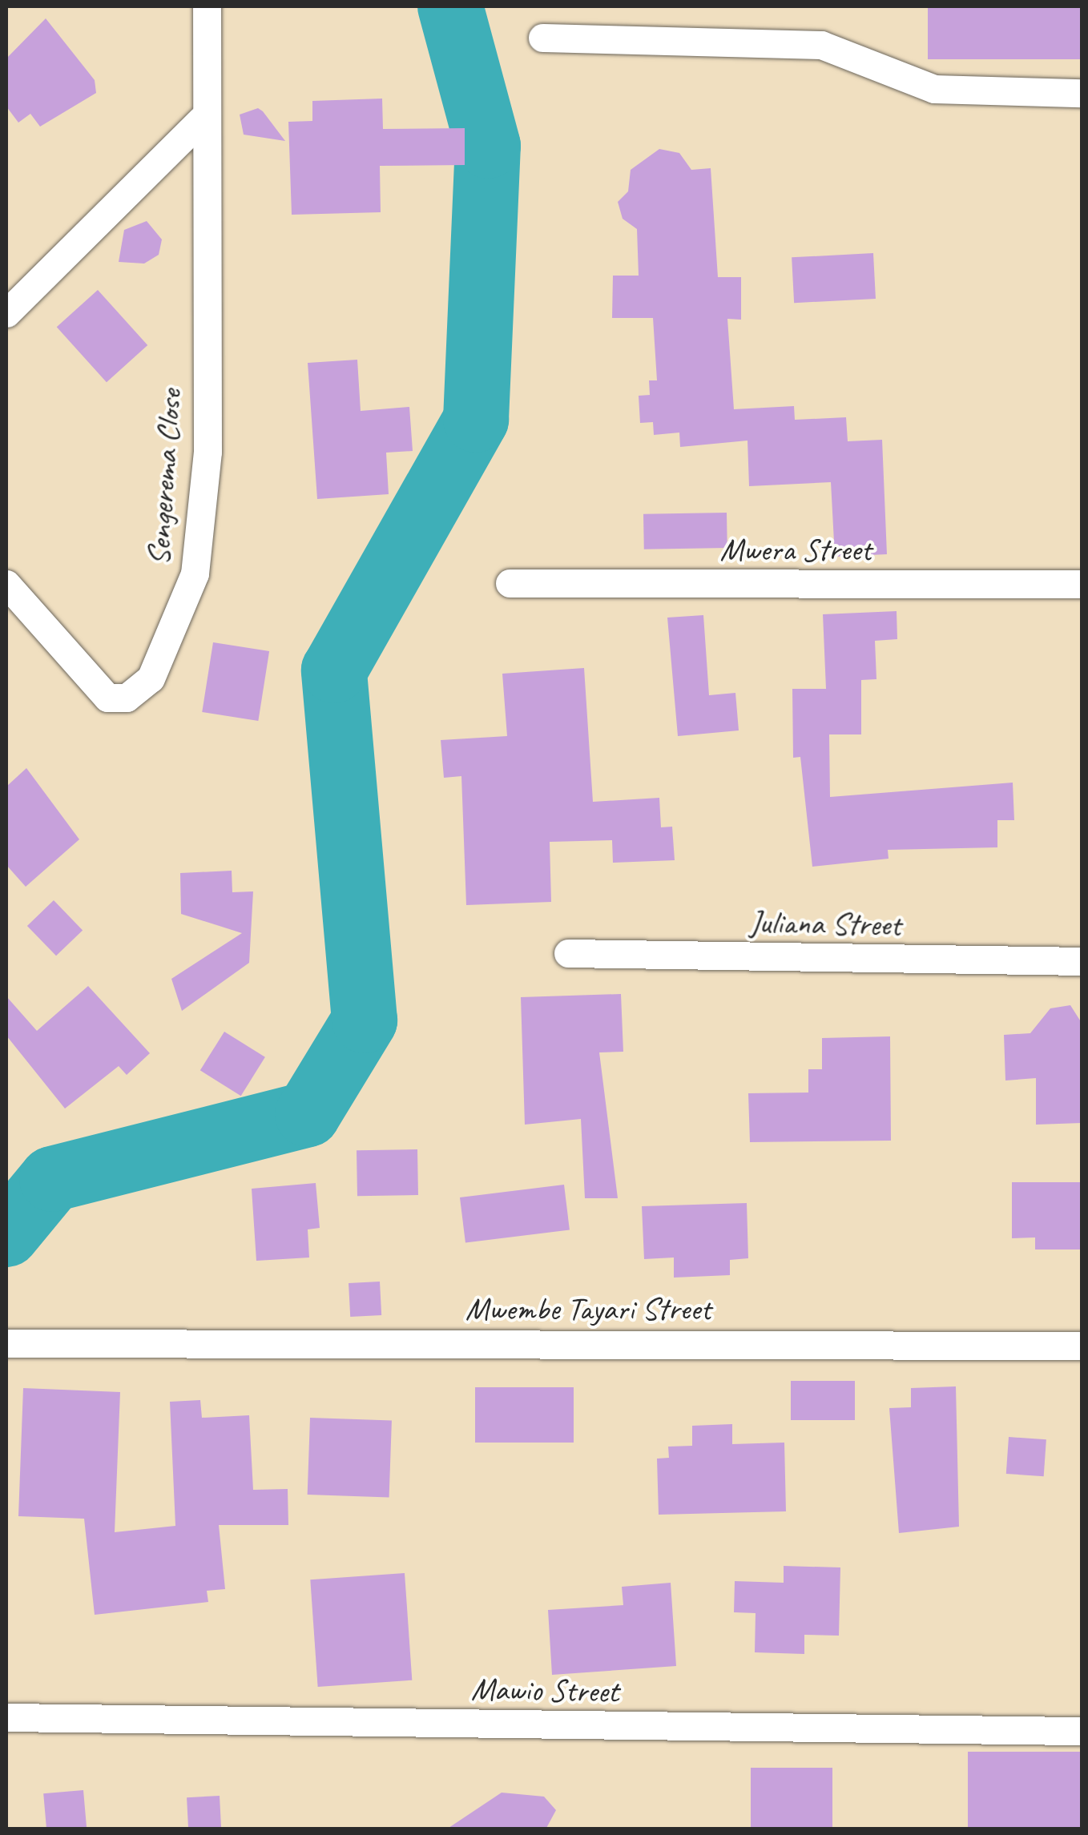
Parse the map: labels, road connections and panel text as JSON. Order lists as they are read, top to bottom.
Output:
{
  "streets": {
    "street": [
      "Sengerema Close",
      "Mwera Street",
      "Juliana Street",
      "Mwembe Tayari Street",
      "Mawio Street"
    ]
  }
}
